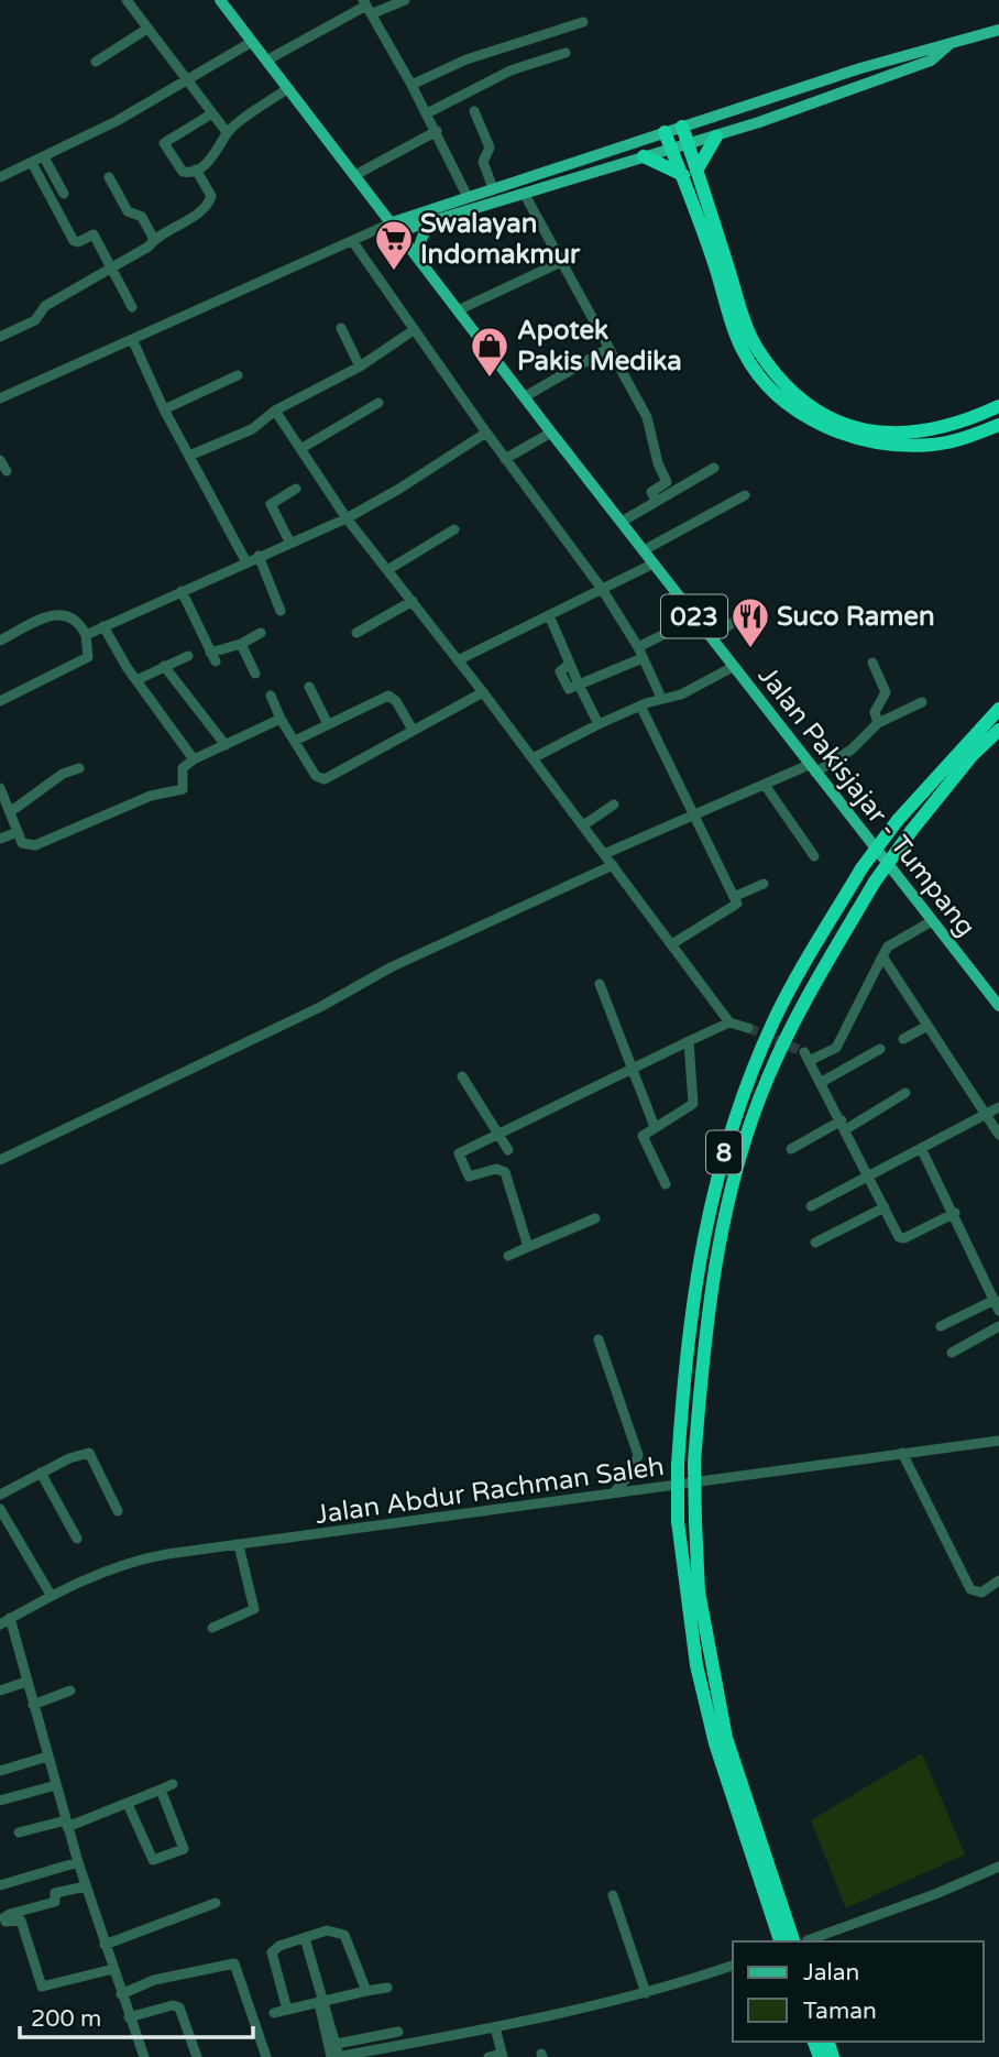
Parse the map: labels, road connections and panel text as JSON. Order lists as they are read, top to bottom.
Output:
{
  "streets": {
    "highway": ["8"],
    "main road": ["023", "Jalan Pakisjajar - Tumpang"],
    "street": ["Jalan Abdur Rachman Saleh"]
  },
  "places": {
    "supermarket": ["Swalayan Indomakmur"],
    "shop": ["Apotek Pakis Medika"],
    "restaurant": ["Suco Ramen"]
  },
  "legend": ["Jalan", "Taman"],
  "scale_bar": "200 m"
}
